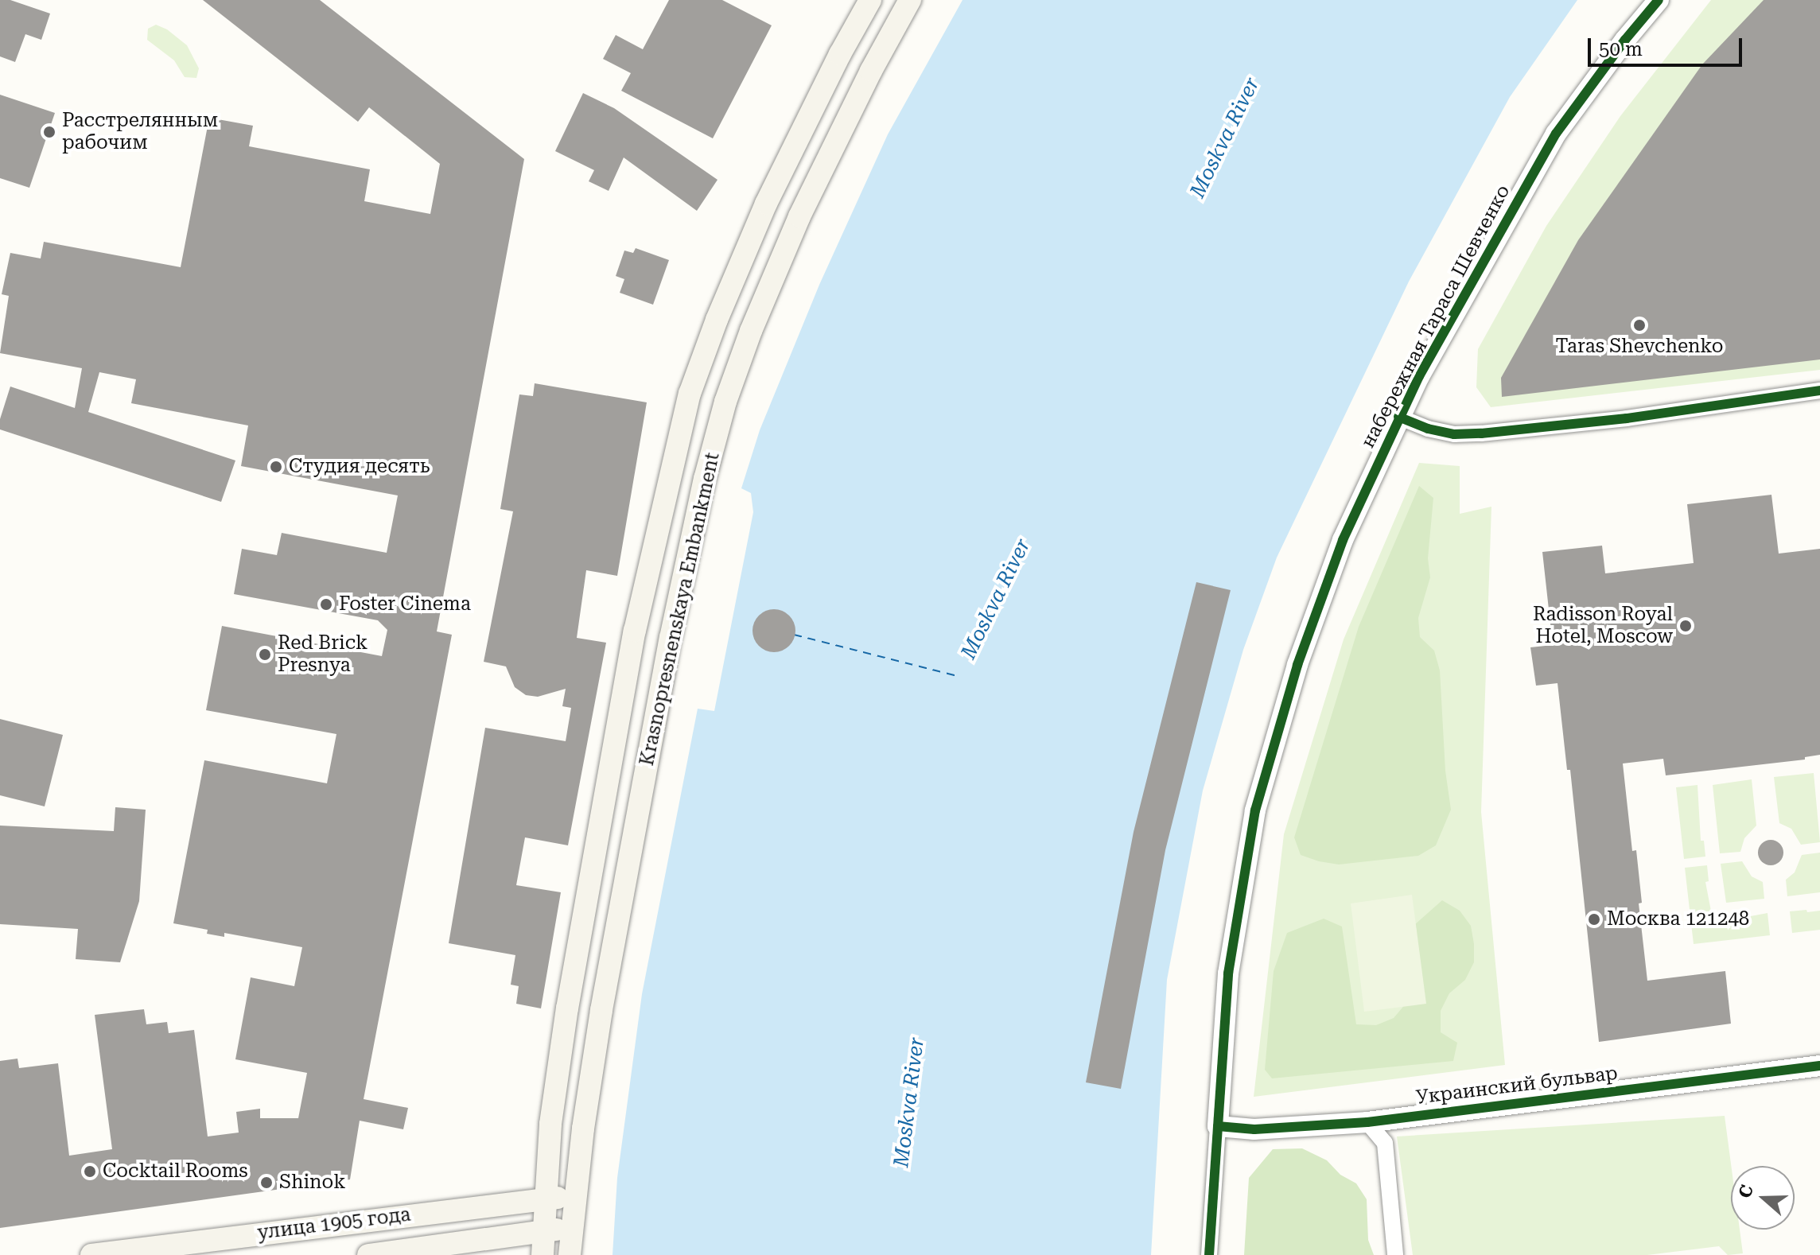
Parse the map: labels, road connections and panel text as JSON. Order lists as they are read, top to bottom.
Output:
{
  "streets": {
    "main road": ["Krasnopresnenskaya Embankment", "улица 1905 года"],
    "street": ["набережная Тараса Шевченко", "Украинский бульвар"]
  },
  "crossings": [
    ["набережная Тараса Шевченко", "Украинский бульвар"],
    ["Krasnopresnenskaya Embankment", "улица 1905 года"]
  ],
  "water": ["Moskva River"],
  "places": [
    "Расстрелянным рабочим",
    "Taras Shevchenko",
    "Студия десять",
    "Foster Cinema",
    "Radisson Royal Hotel, Moscow",
    "Red Brick Presnya",
    "Москва 121248",
    "Cocktail Rooms",
    "Shinok"
  ],
  "scale_bar": "50 m",
  "north": "left"
}
